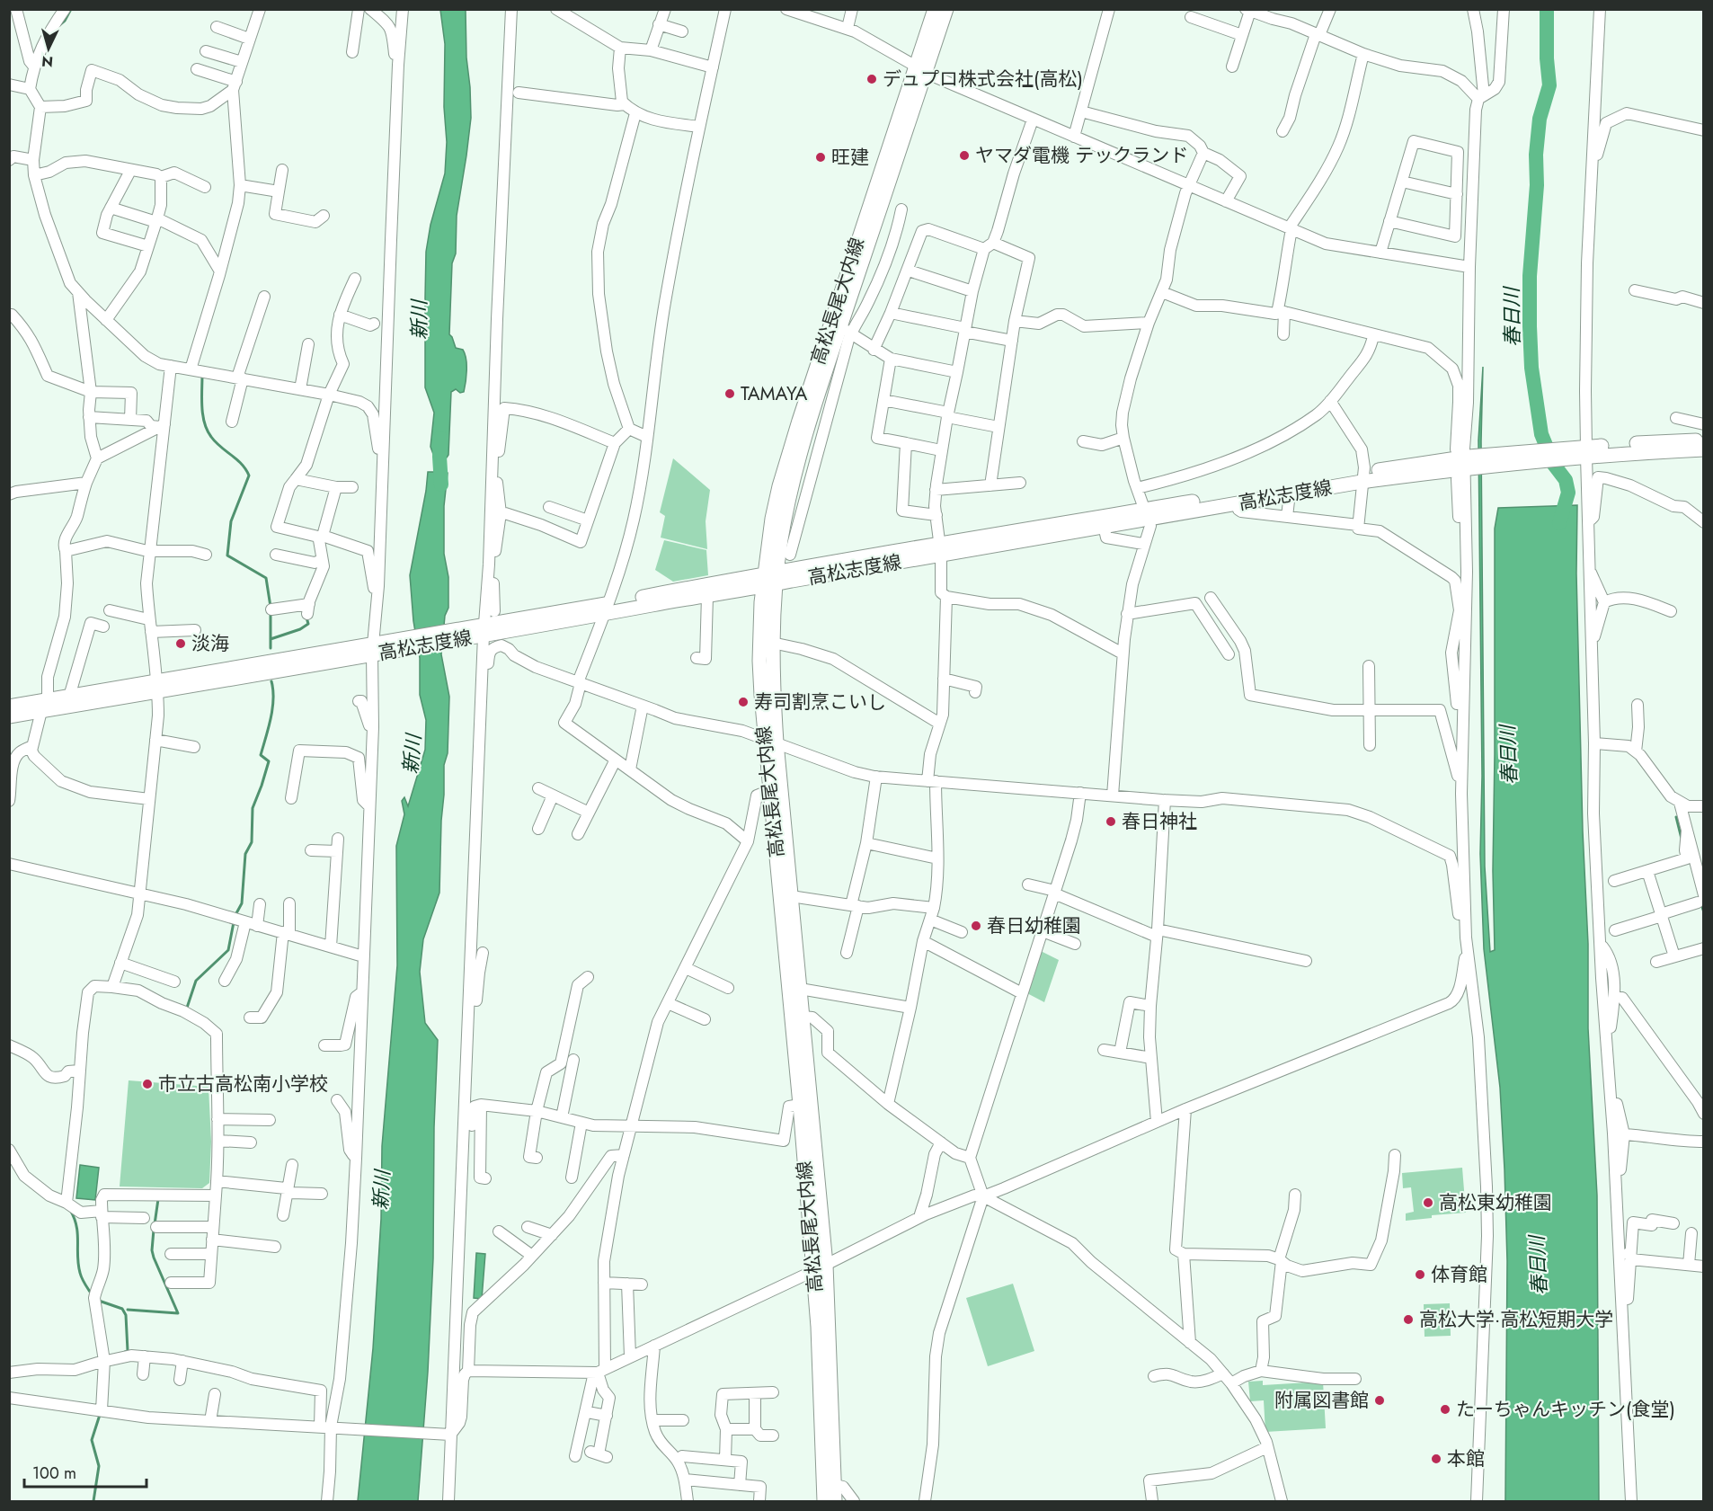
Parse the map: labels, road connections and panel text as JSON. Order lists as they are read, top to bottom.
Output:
{
  "streets": {
    "main road": ["高松長尾大内線", "高松志度線"]
  },
  "crossings": [
    ["高松長尾大内線", "高松志度線"]
  ],
  "water": ["春日川", "新川"],
  "places": [
    "デュプロ株式会社(高松)",
    "ヤマダ電機 テックランド",
    "旺建",
    "TAMAYA",
    "淡海",
    "寿司割烹こいし",
    "春日神社",
    "春日幼稚園",
    "市立古高松南小学校",
    "高松東幼稚園",
    "体育館",
    "高松大学·高松短期大学",
    "附属図書館",
    "たーちゃんキッチン(食堂)",
    "本館"
  ],
  "scale_bar": "100 m",
  "north": "bottom"
}
